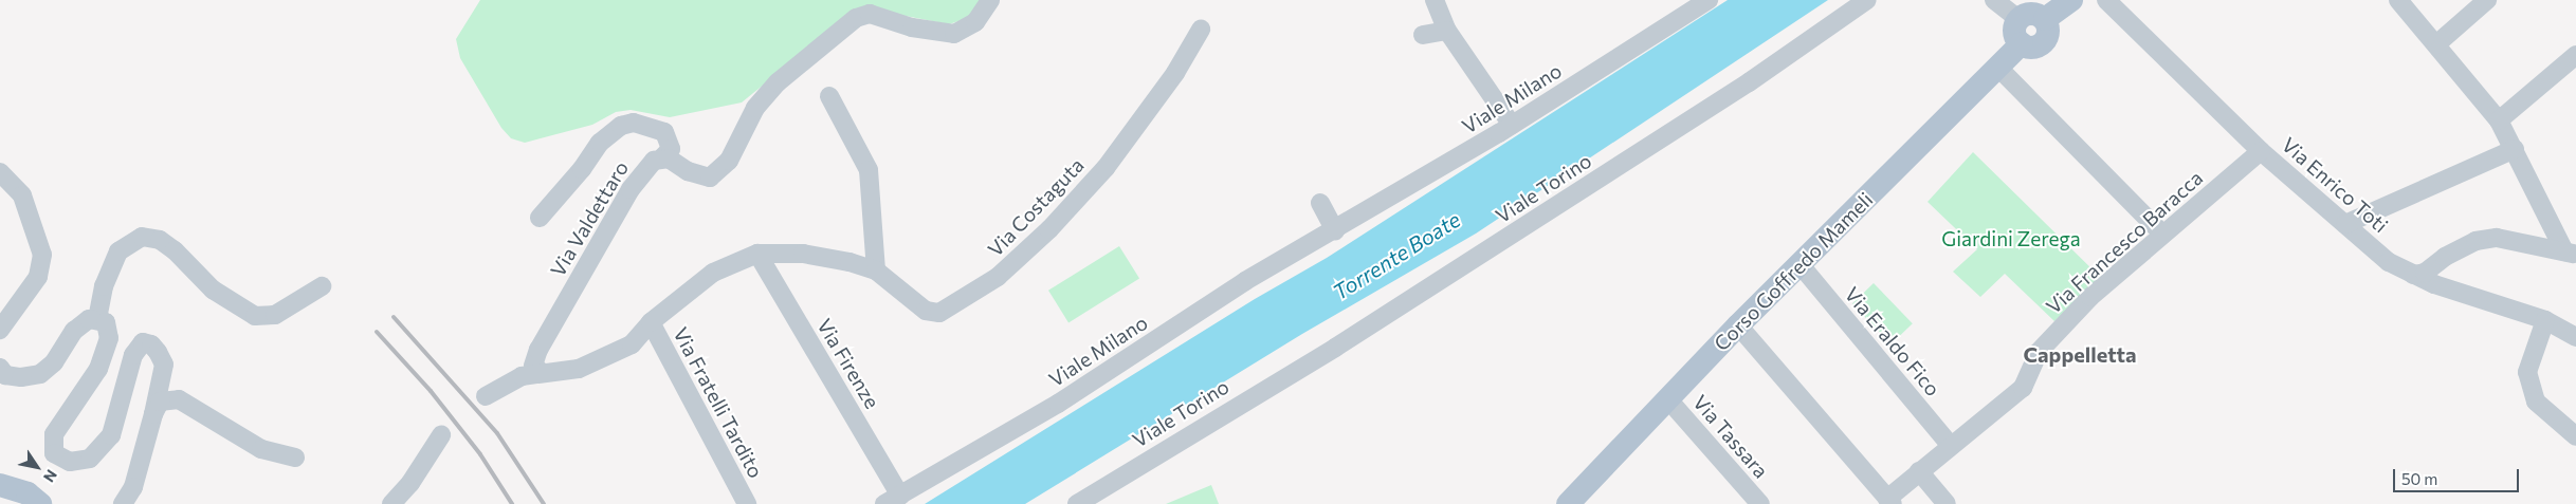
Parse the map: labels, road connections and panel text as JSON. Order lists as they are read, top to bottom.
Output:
{
  "streets": {
    "main road": ["Corso Goffredo Mameli"],
    "street": [
      "Viale Milano",
      "Via Enrico Toti",
      "Viale Torino",
      "Via Costaguta",
      "Via Valdettaro",
      "Via Francesco Baracca",
      "Via Eraldo Fico",
      "Via Firenze",
      "Via Fratelli Tardito",
      "Via Tassara"
    ]
  },
  "crossings": [
    ["Viale Milano", "Via Firenze"],
    ["Via Enrico Toti", "Via Francesco Baracca"],
    ["Via Costaguta", "Via Valdettaro"],
    ["Via Costaguta", "Via Firenze"],
    ["Via Costaguta", "Via Fratelli Tardito"],
    ["Via Francesco Baracca", "Via Eraldo Fico"],
    ["Corso Goffredo Mameli", "Via Eraldo Fico"],
    ["Corso Goffredo Mameli", "Via Tassara"]
  ],
  "districts": ["Cappelletta"],
  "water": ["Torrente Boate"],
  "parks": ["Giardini Zerega"],
  "scale_bar": "50 m",
  "north": "bottom right"
}
